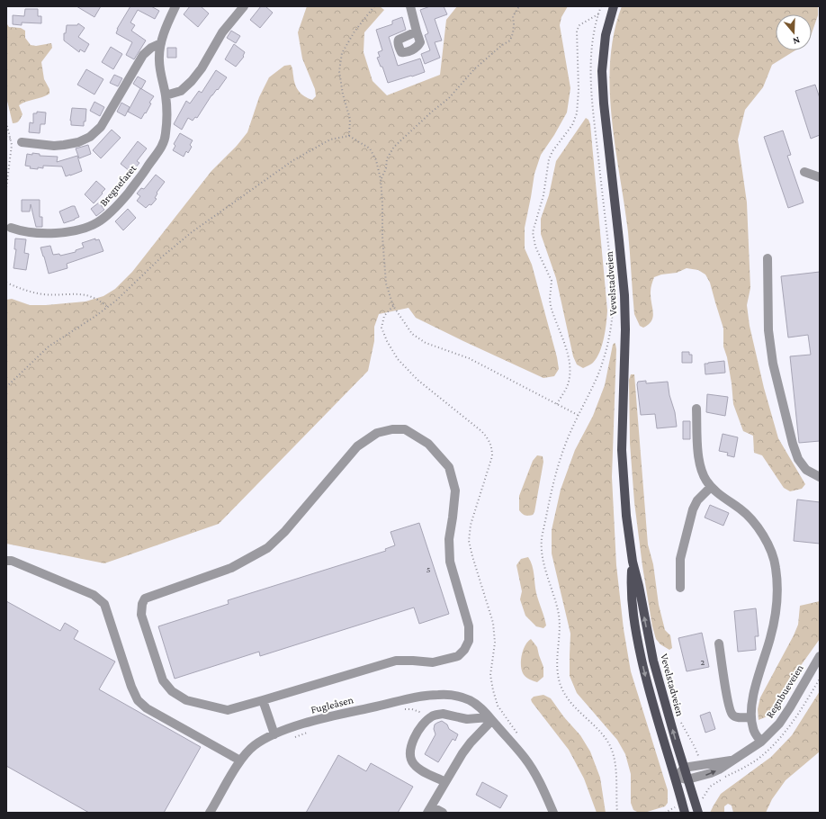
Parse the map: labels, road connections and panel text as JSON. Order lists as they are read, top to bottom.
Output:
{
  "streets": {
    "main road": ["Vevelstadveien"],
    "street": ["Bregnefaret", "Regnbueveien", "Fugleåsen"]
  },
  "crossings": [
    ["Vevelstadveien", "Regnbueveien"]
  ],
  "house_numbers": ["5", "2"],
  "north": "bottom"
}
